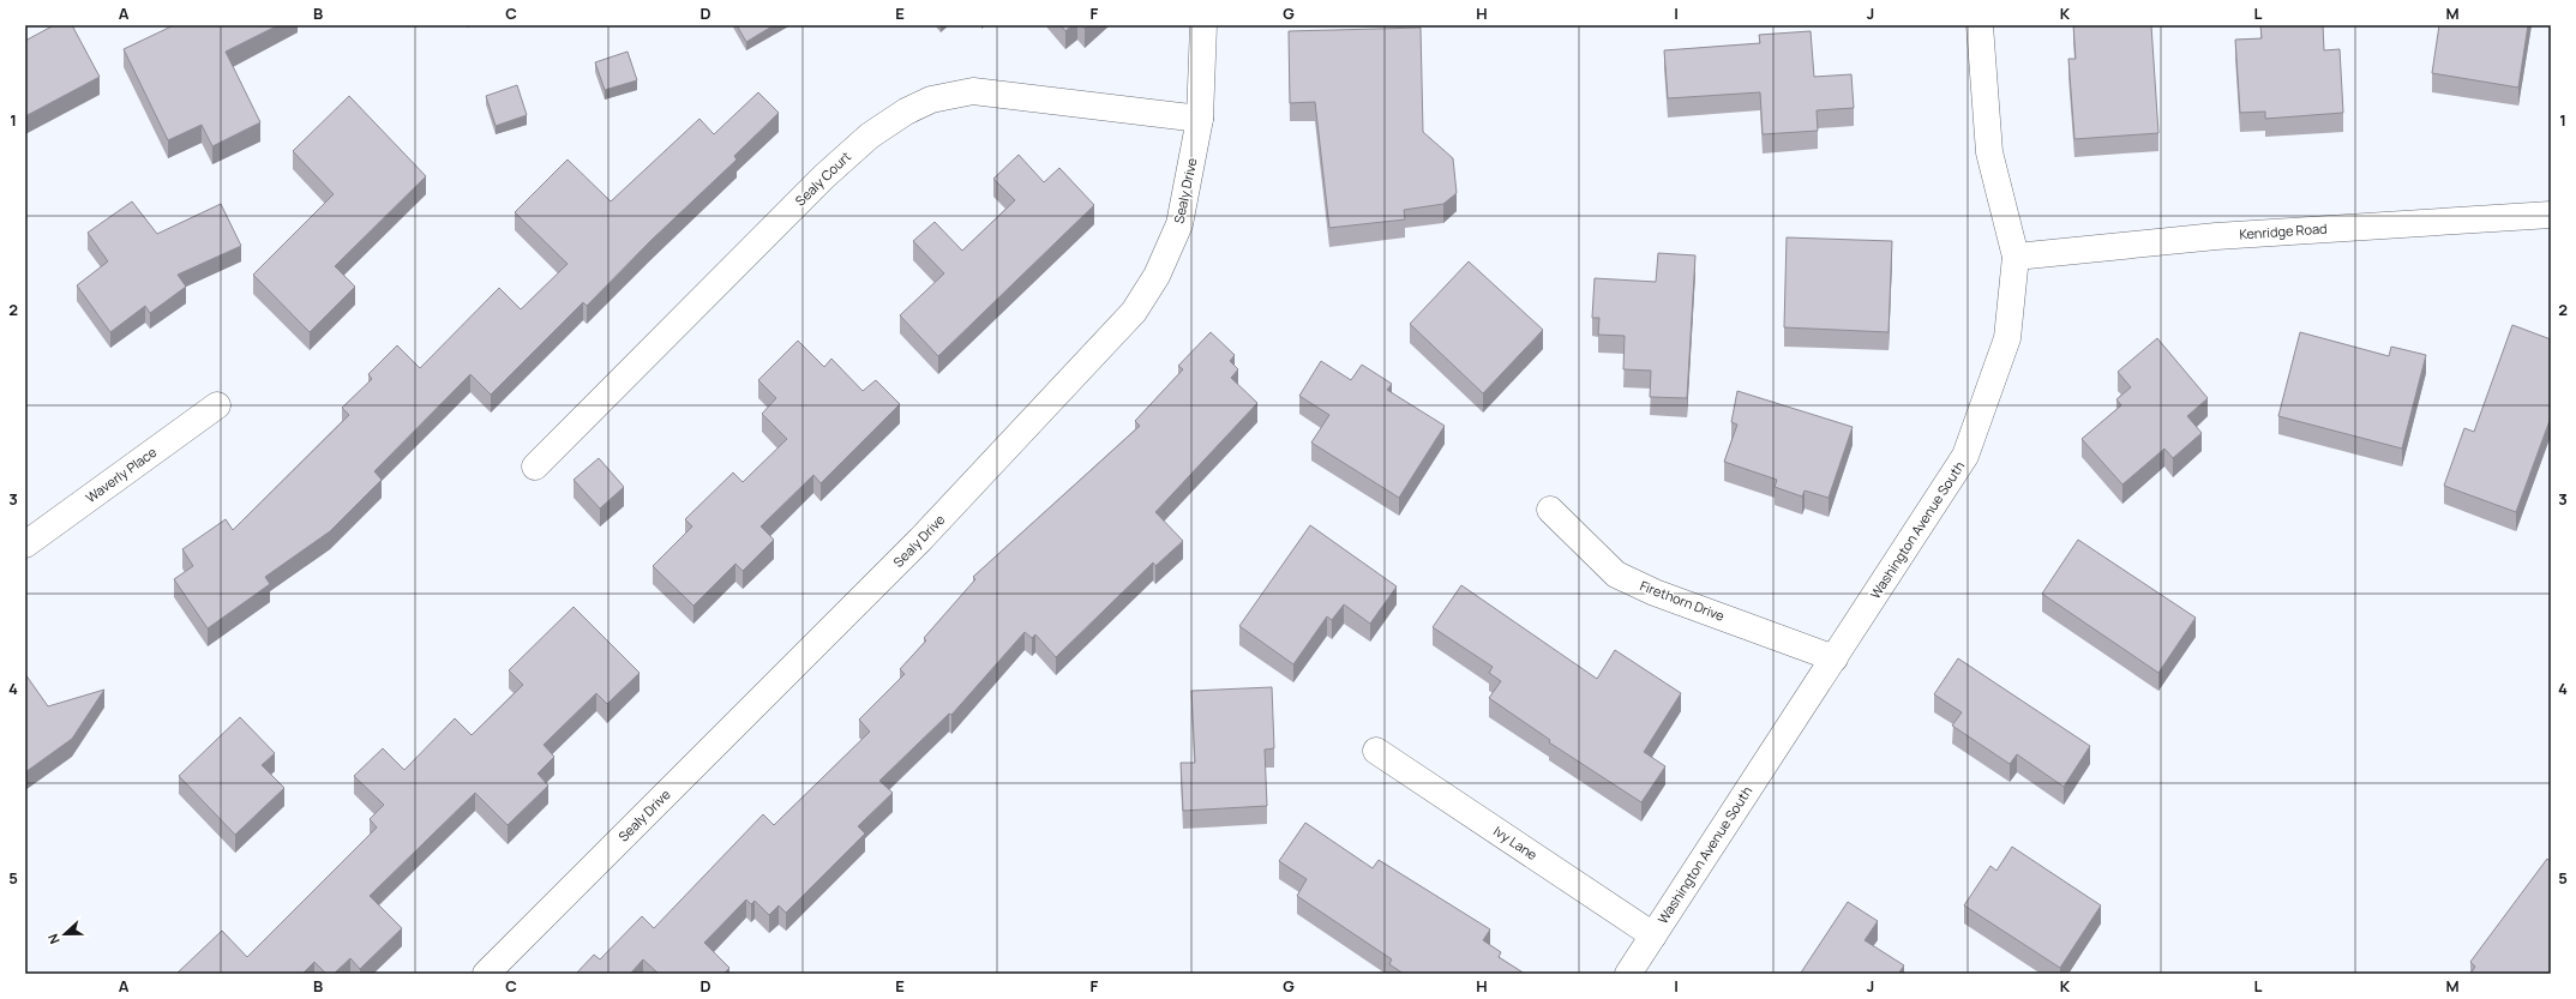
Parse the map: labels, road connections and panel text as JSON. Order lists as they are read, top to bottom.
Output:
{
  "streets": {
    "street": [
      "Sealy Court",
      "Sealy Drive",
      "Kenridge Road",
      "Waverly Place",
      "Washington Avenue South",
      "Firethorn Drive",
      "Ivy Lane"
    ]
  },
  "crossings": [
    ["Sealy Court", "Sealy Drive"],
    ["Kenridge Road", "Washington Avenue South"],
    ["Washington Avenue South", "Firethorn Drive"],
    ["Washington Avenue South", "Ivy Lane"]
  ],
  "north": "left",
  "grid": {
    "columns": [
      "A",
      "B",
      "C",
      "D",
      "E",
      "F",
      "G",
      "H",
      "I",
      "J",
      "K",
      "L",
      "M"
    ],
    "rows": [
      "1",
      "2",
      "3",
      "4",
      "5"
    ]
  }
}
